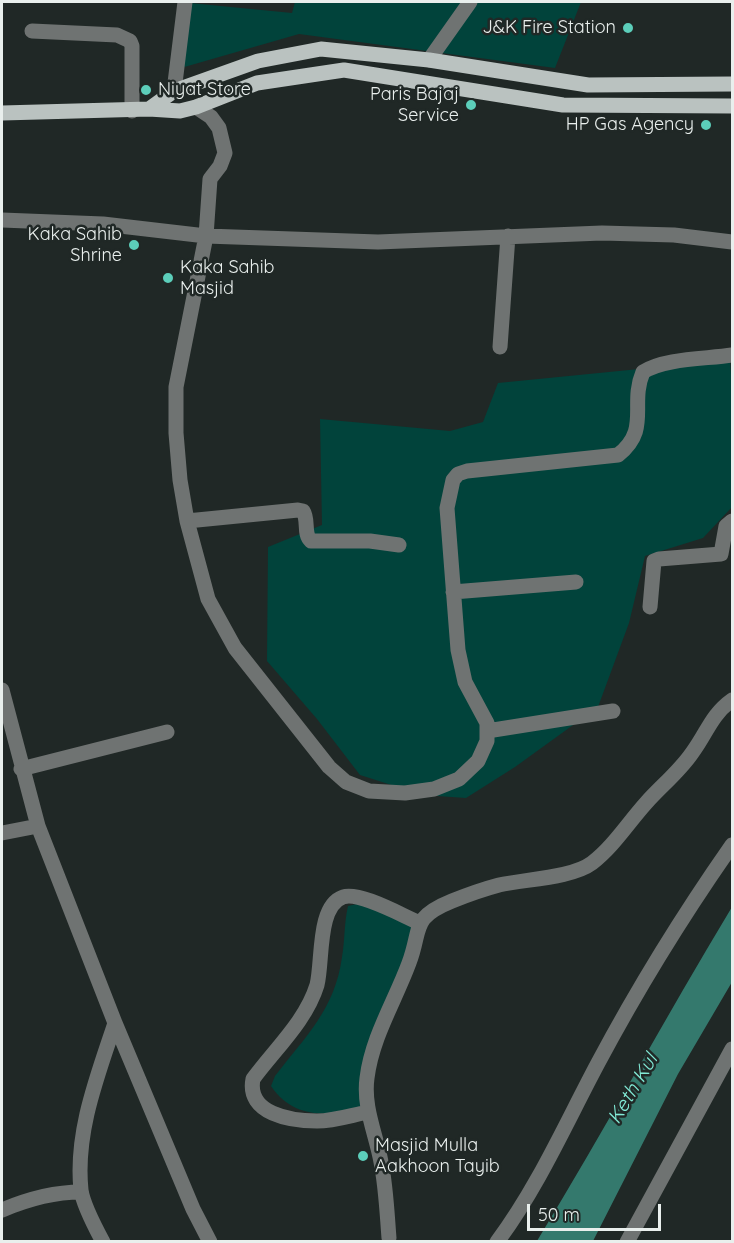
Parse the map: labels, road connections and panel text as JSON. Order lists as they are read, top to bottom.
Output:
{
  "water": ["Keth Kul"],
  "places": [
    "J&K Fire Station",
    "Niyat Store",
    "Paris Bajaj Service",
    "HP Gas Agency",
    "Kaka Sahib Shrine",
    "Kaka Sahib Masjid",
    "Masjid Mulla Aakhoon Tayib"
  ],
  "scale_bar": "50 m"
}
